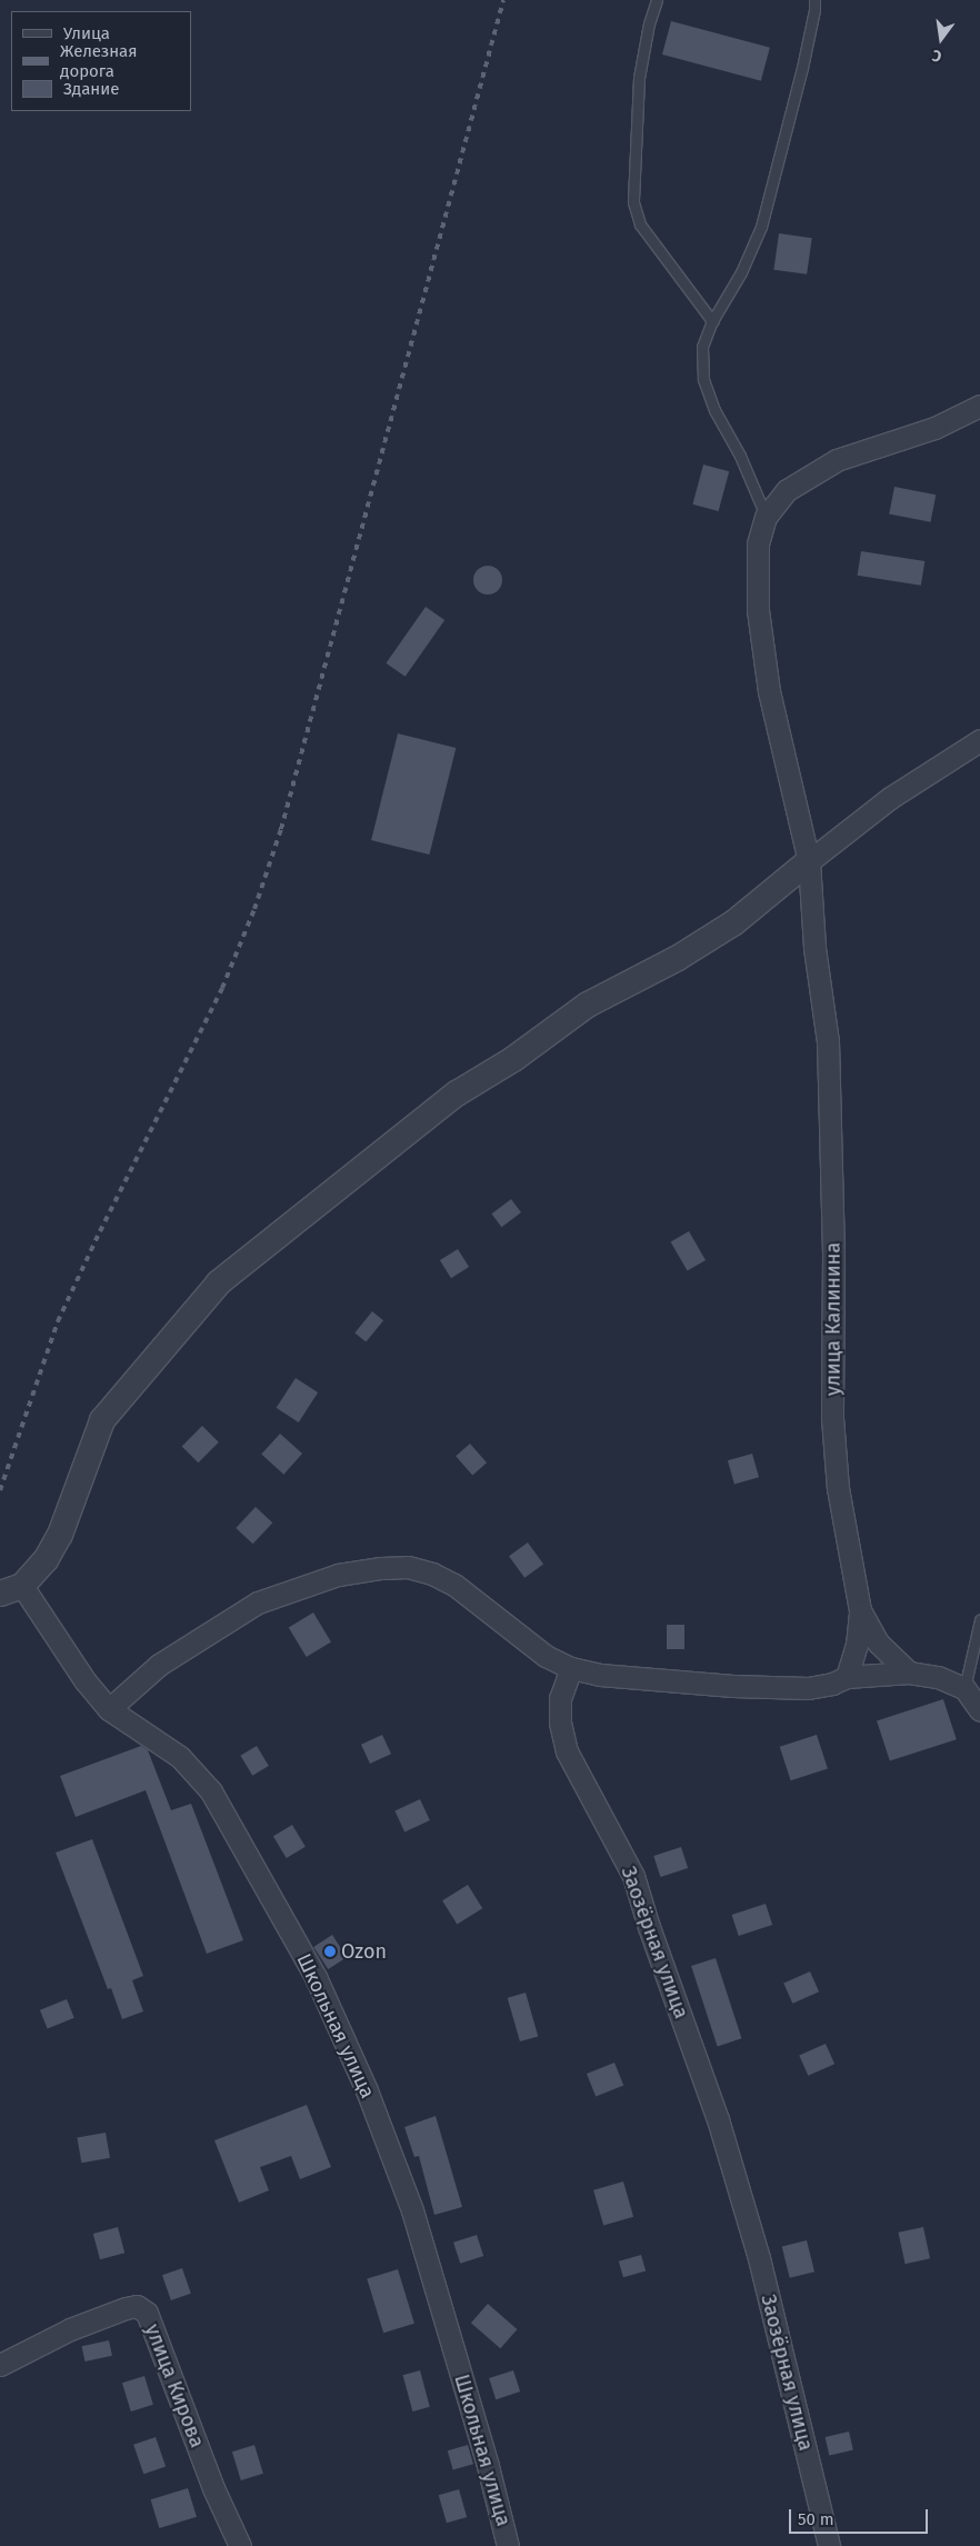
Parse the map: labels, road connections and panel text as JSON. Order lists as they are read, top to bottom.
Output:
{
  "streets": {
    "street": [
      "улица Калинина",
      "Заозёрная улица",
      "Школьная улица",
      "улица Кирова"
    ]
  },
  "places": ["Ozon"],
  "legend": ["Улица", "Железная дорога", "Здание"],
  "scale_bar": "50 m",
  "north": "bottom"
}
